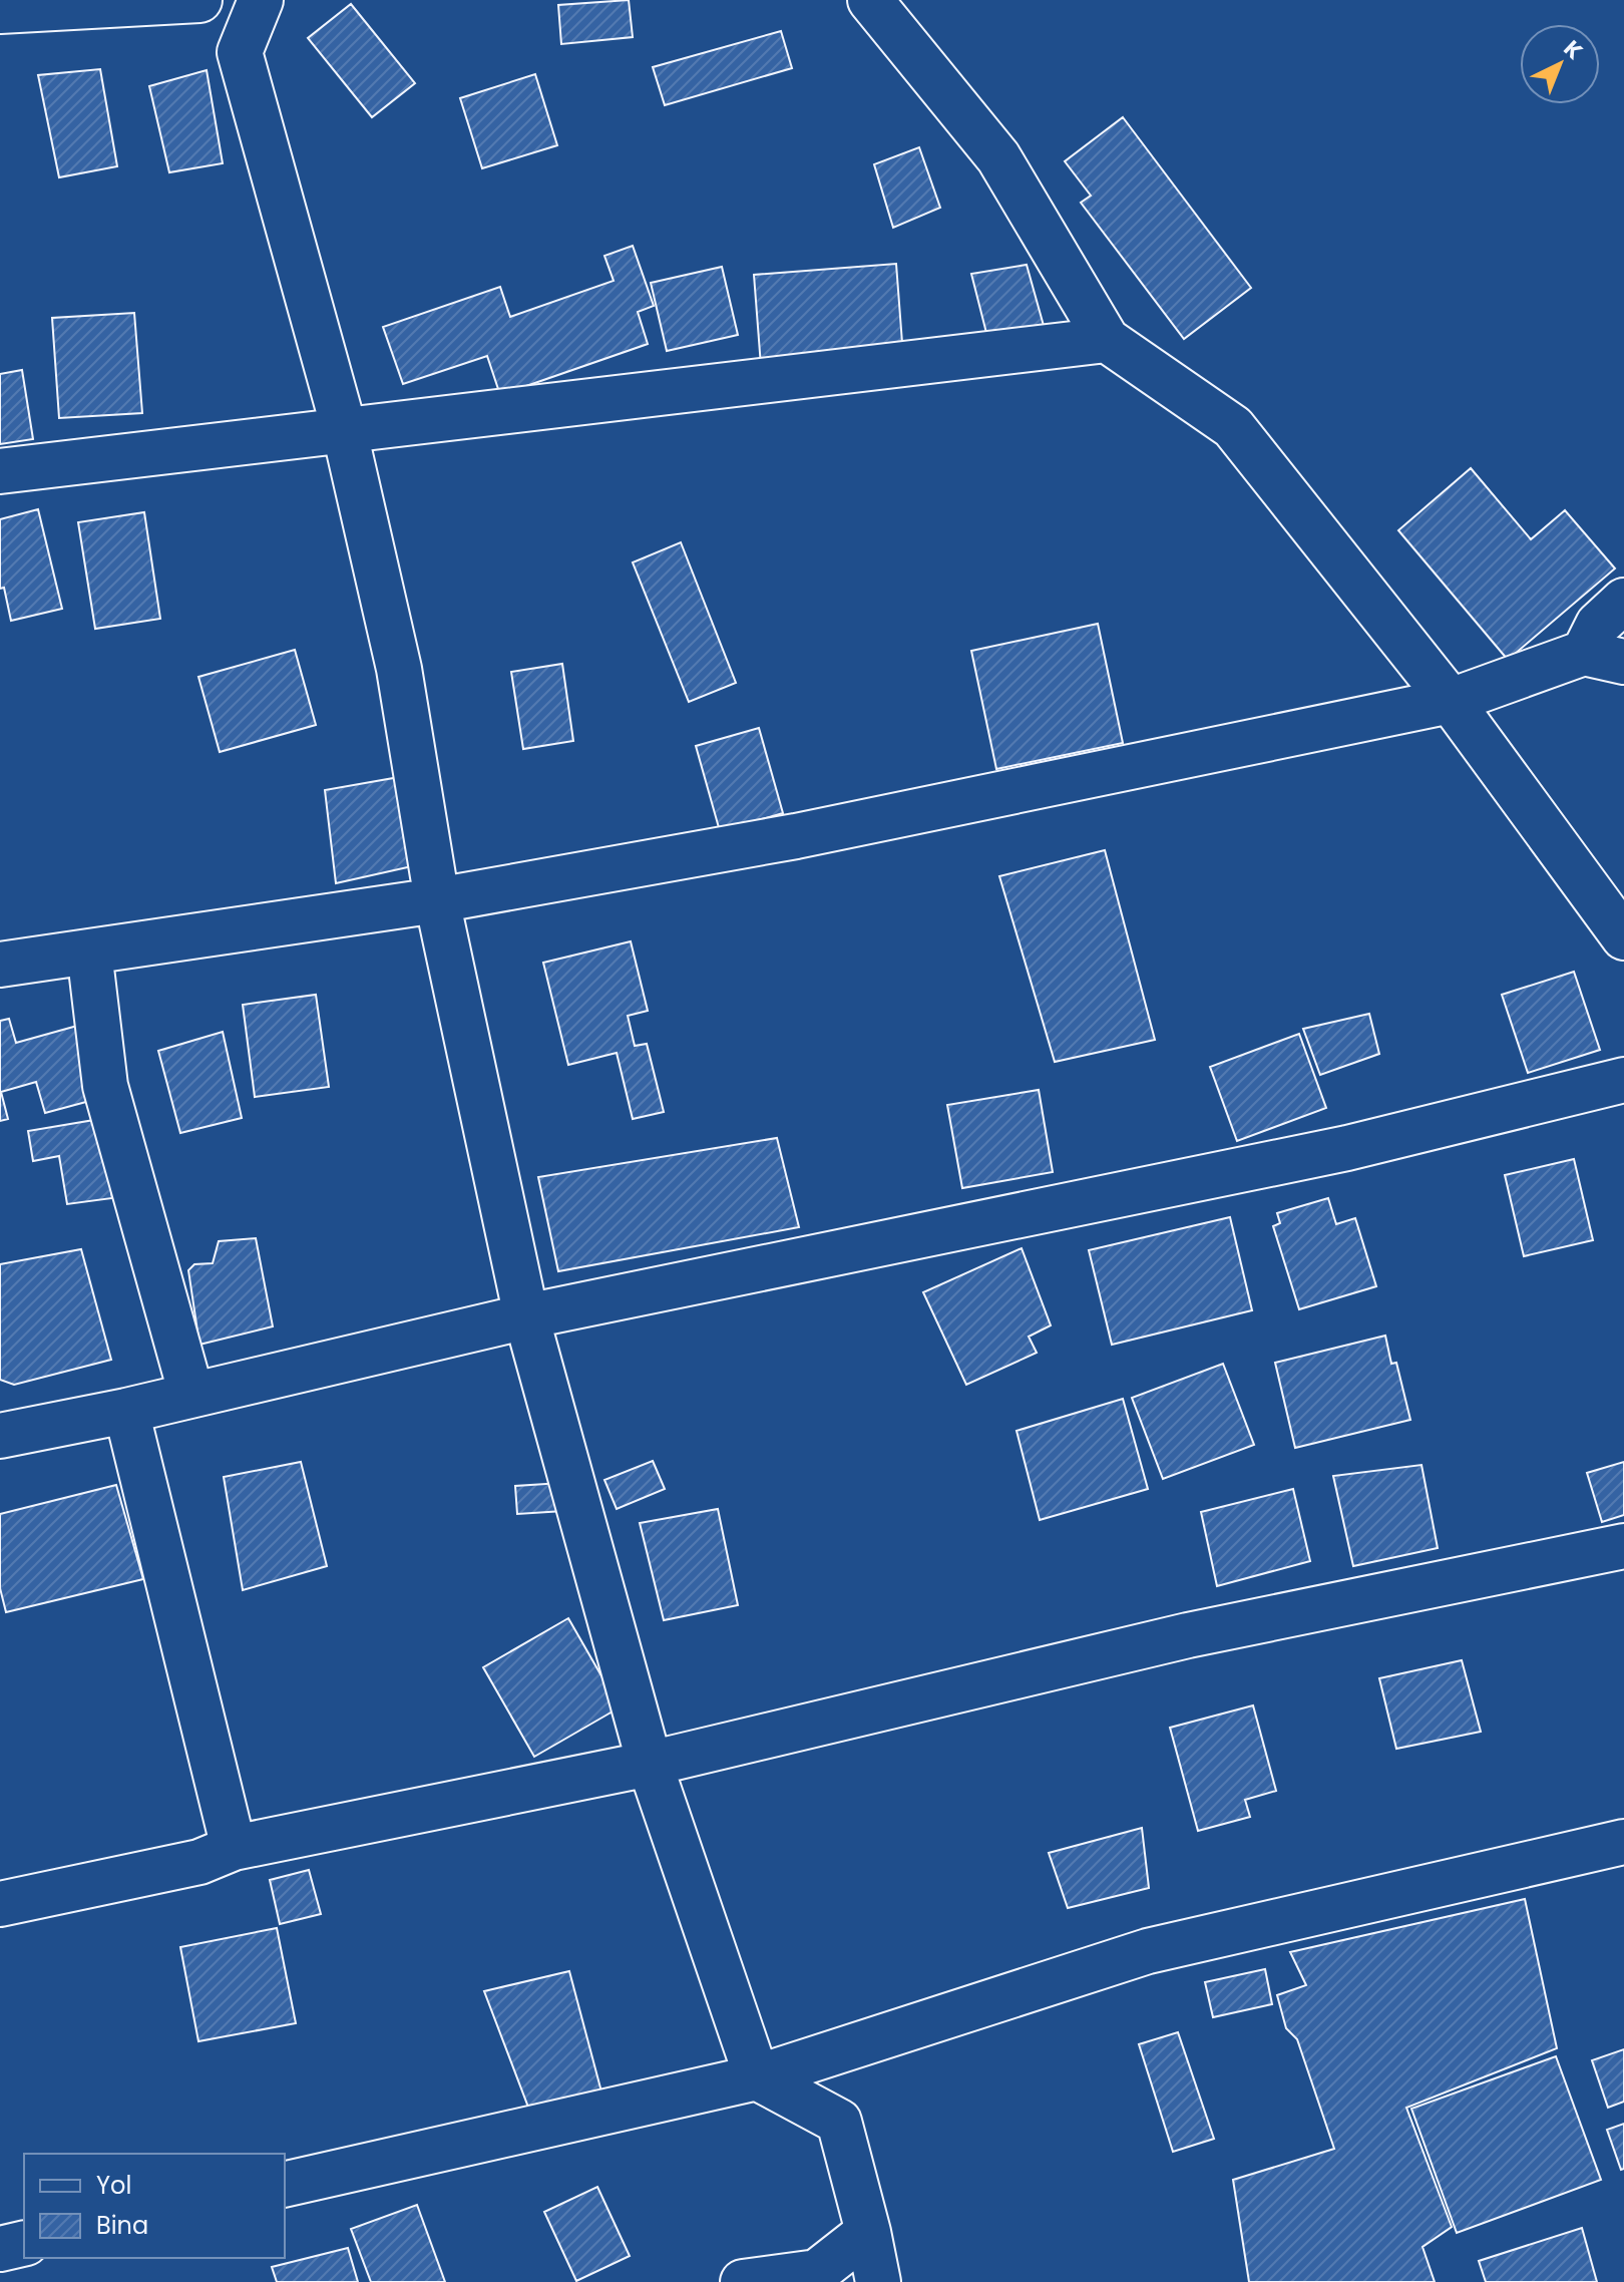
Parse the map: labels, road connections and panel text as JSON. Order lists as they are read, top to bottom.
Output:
{
  "legend": ["Yol", "Bina"],
  "north": "top right"
}
